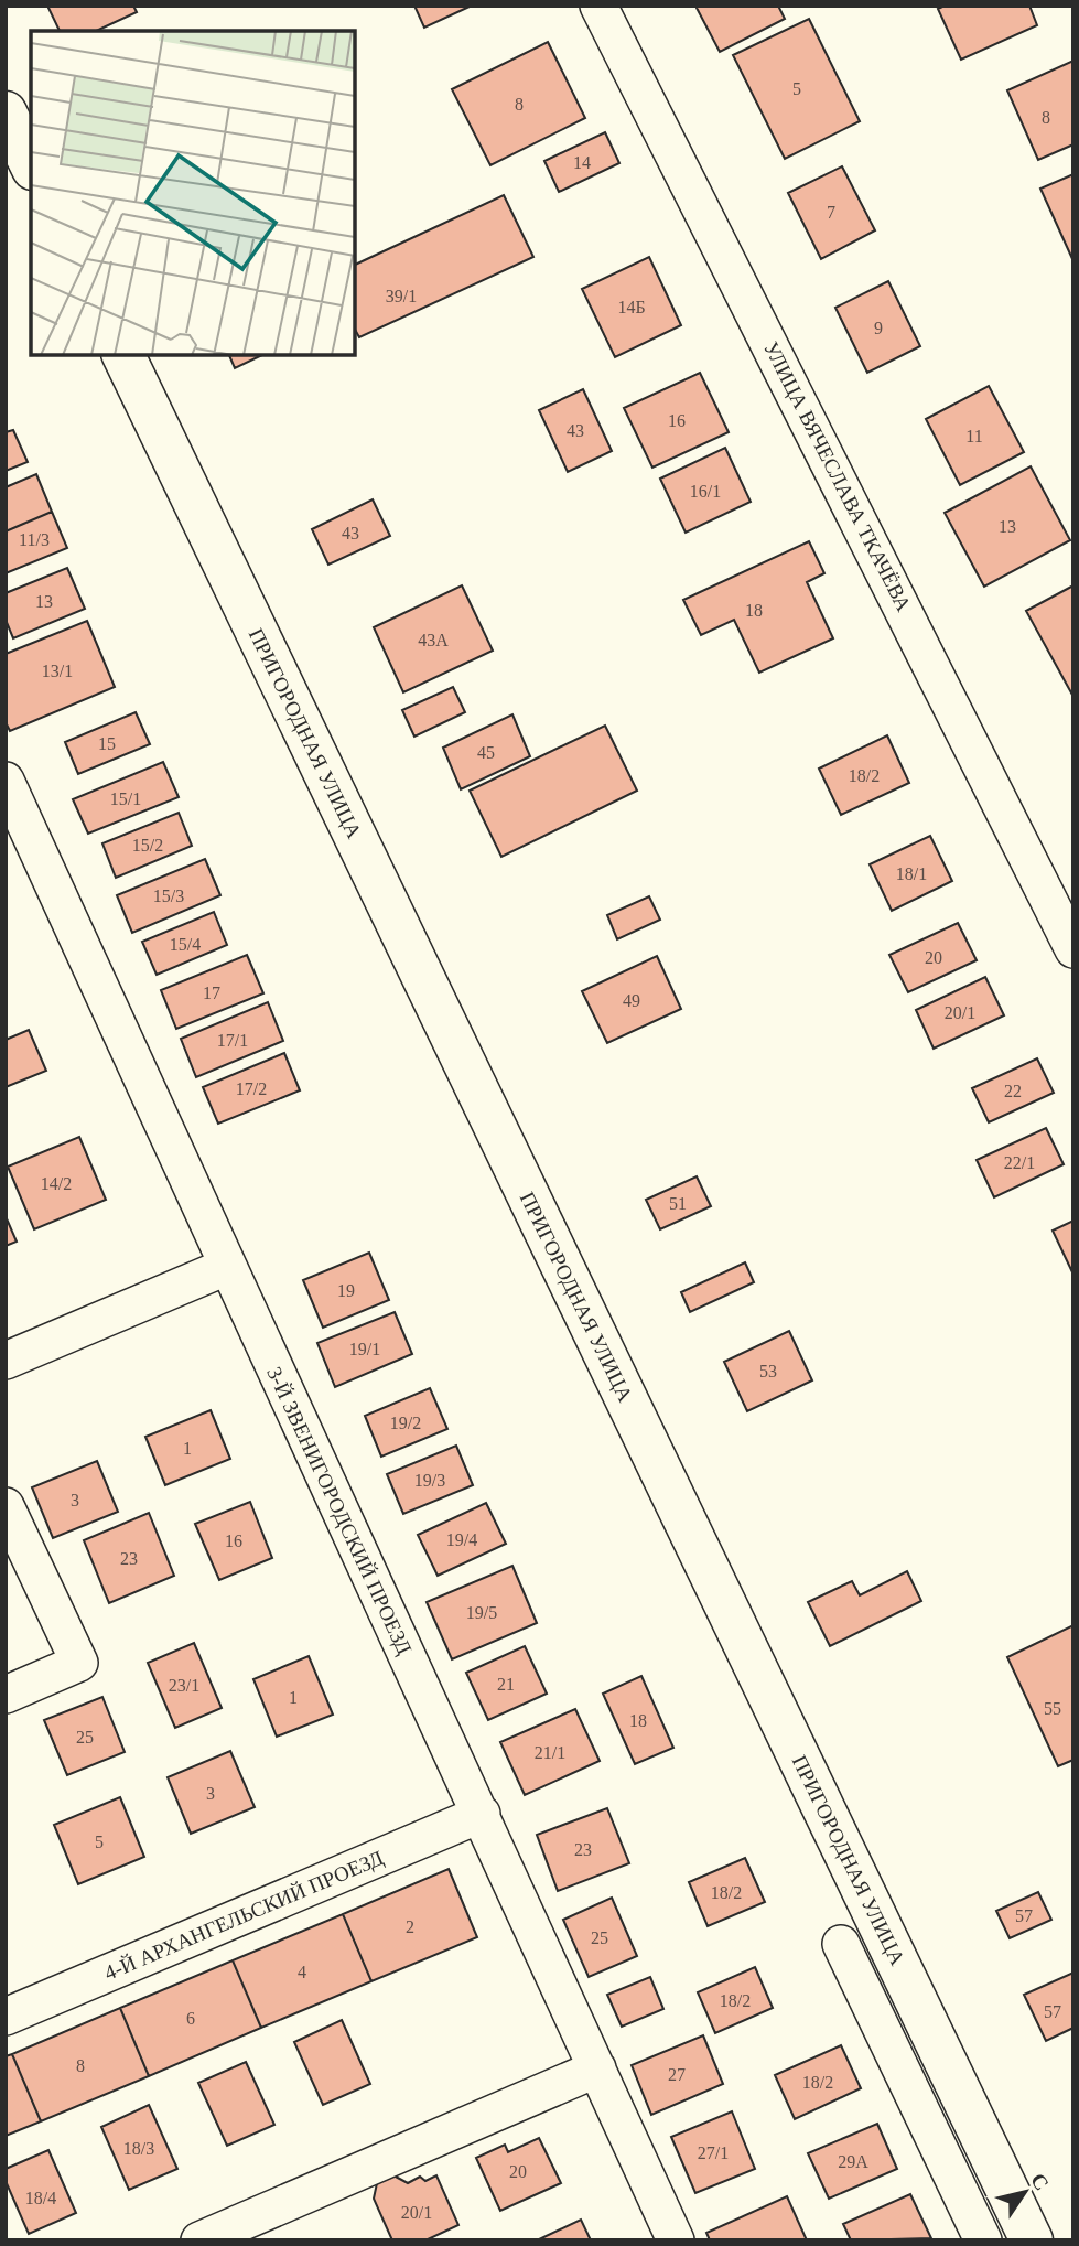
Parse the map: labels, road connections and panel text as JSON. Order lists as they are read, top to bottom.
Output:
{
  "streets": {
    "street": [
      "УЛИЦА ВЯЧЕСЛАВА ТКАЧЁВА",
      "ПРИГОРОДНАЯ УЛИЦА",
      "3-Й ЗВЕНИГОРОДСКИЙ ПРОЕЗД",
      "4-Й АРХАНГЕЛЬСКИЙ ПРОЕЗД"
    ]
  },
  "crossings": [
    ["3-Й ЗВЕНИГОРОДСКИЙ ПРОЕЗД", "4-Й АРХАНГЕЛЬСКИЙ ПРОЕЗД"]
  ],
  "house_numbers": [
    "5",
    "8",
    "8",
    "14",
    "7",
    "39/1",
    "14Б",
    "9",
    "16",
    "43",
    "11",
    "16/1",
    "13",
    "43",
    "11/3",
    "13",
    "18",
    "43А",
    "13/1",
    "15",
    "45",
    "18/2",
    "15/1",
    "15/2",
    "18/1",
    "15/3",
    "15/4",
    "20",
    "17",
    "49",
    "20/1",
    "17/1",
    "17/2",
    "22",
    "22/1",
    "14/2",
    "51",
    "19",
    "19/1",
    "53",
    "19/2",
    "1",
    "19/3",
    "3",
    "19/4",
    "16",
    "23",
    "19/5",
    "21",
    "23/1",
    "1",
    "55",
    "18",
    "25",
    "21/1",
    "3",
    "5",
    "23",
    "18/2",
    "57",
    "2",
    "25",
    "4",
    "18/2",
    "57",
    "6",
    "8",
    "27",
    "18/2",
    "18/3",
    "27/1",
    "29А",
    "20",
    "18/4",
    "20/1"
  ],
  "north": "top right"
}
